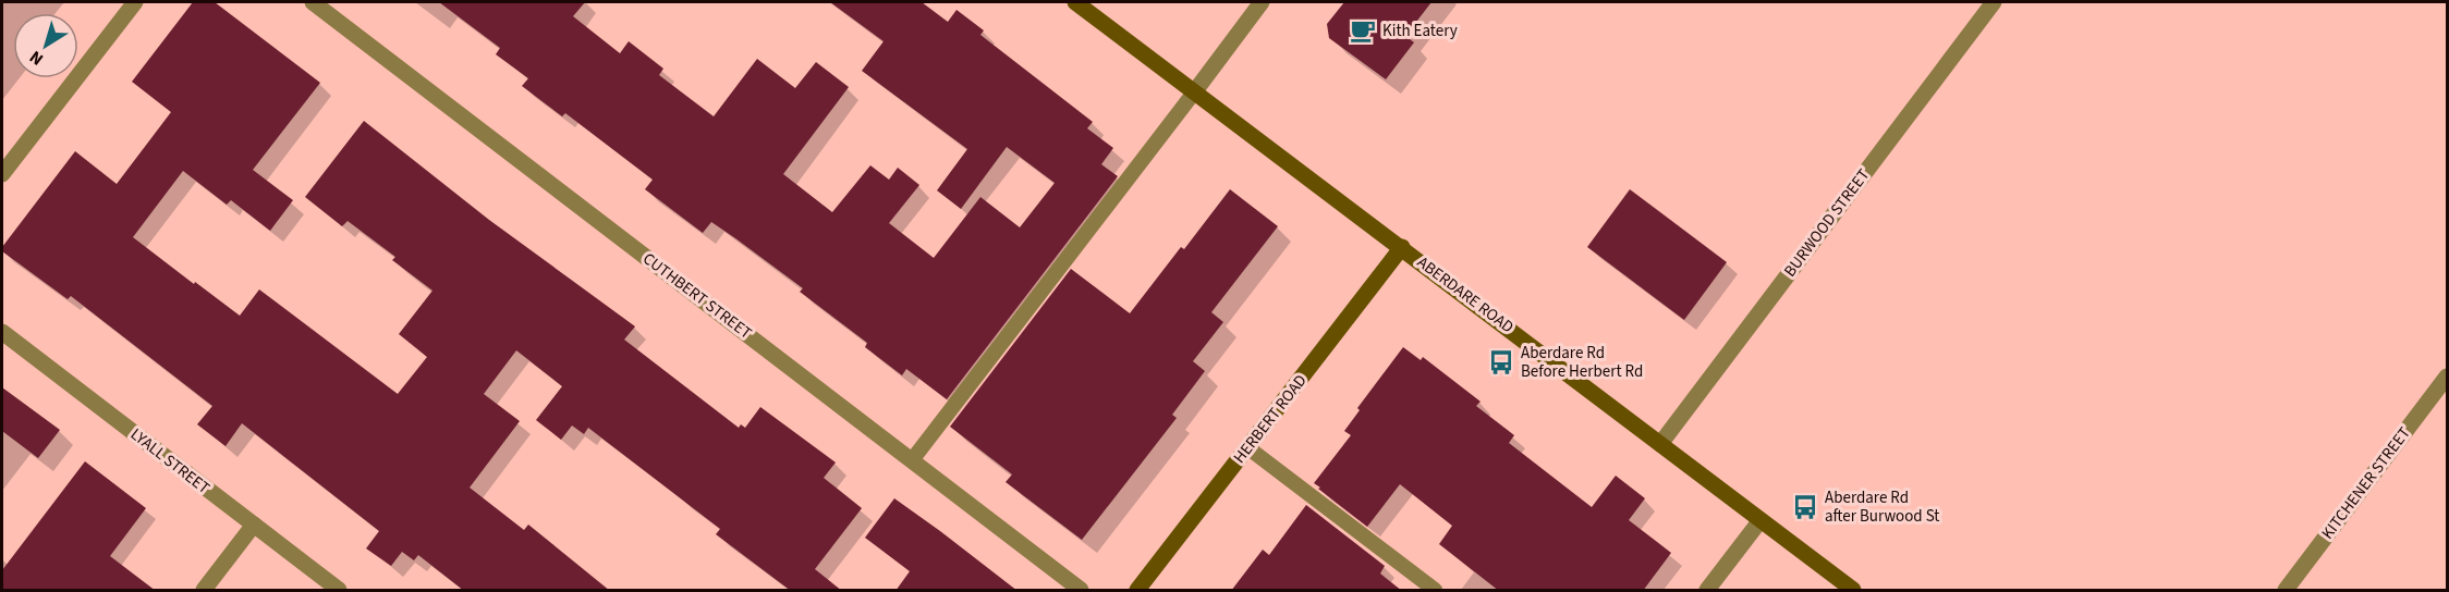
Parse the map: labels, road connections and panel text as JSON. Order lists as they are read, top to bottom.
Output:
{
  "streets": {
    "main road": ["ABERDARE ROAD", "HERBERT ROAD"],
    "street": [
      "BURWOOD STREET",
      "CUTHBERT STREET",
      "LYALL STREET",
      "KITCHENER STREET"
    ]
  },
  "crossings": [
    ["BURWOOD STREET", "ABERDARE ROAD"],
    ["ABERDARE ROAD", "HERBERT ROAD"]
  ],
  "places": {
    "cafe": ["Kith Eatery"],
    "bus stop": ["Aberdare Rd Before Herbert Rd", "Aberdare Rd after Burwood St"]
  },
  "north": "bottom left"
}
